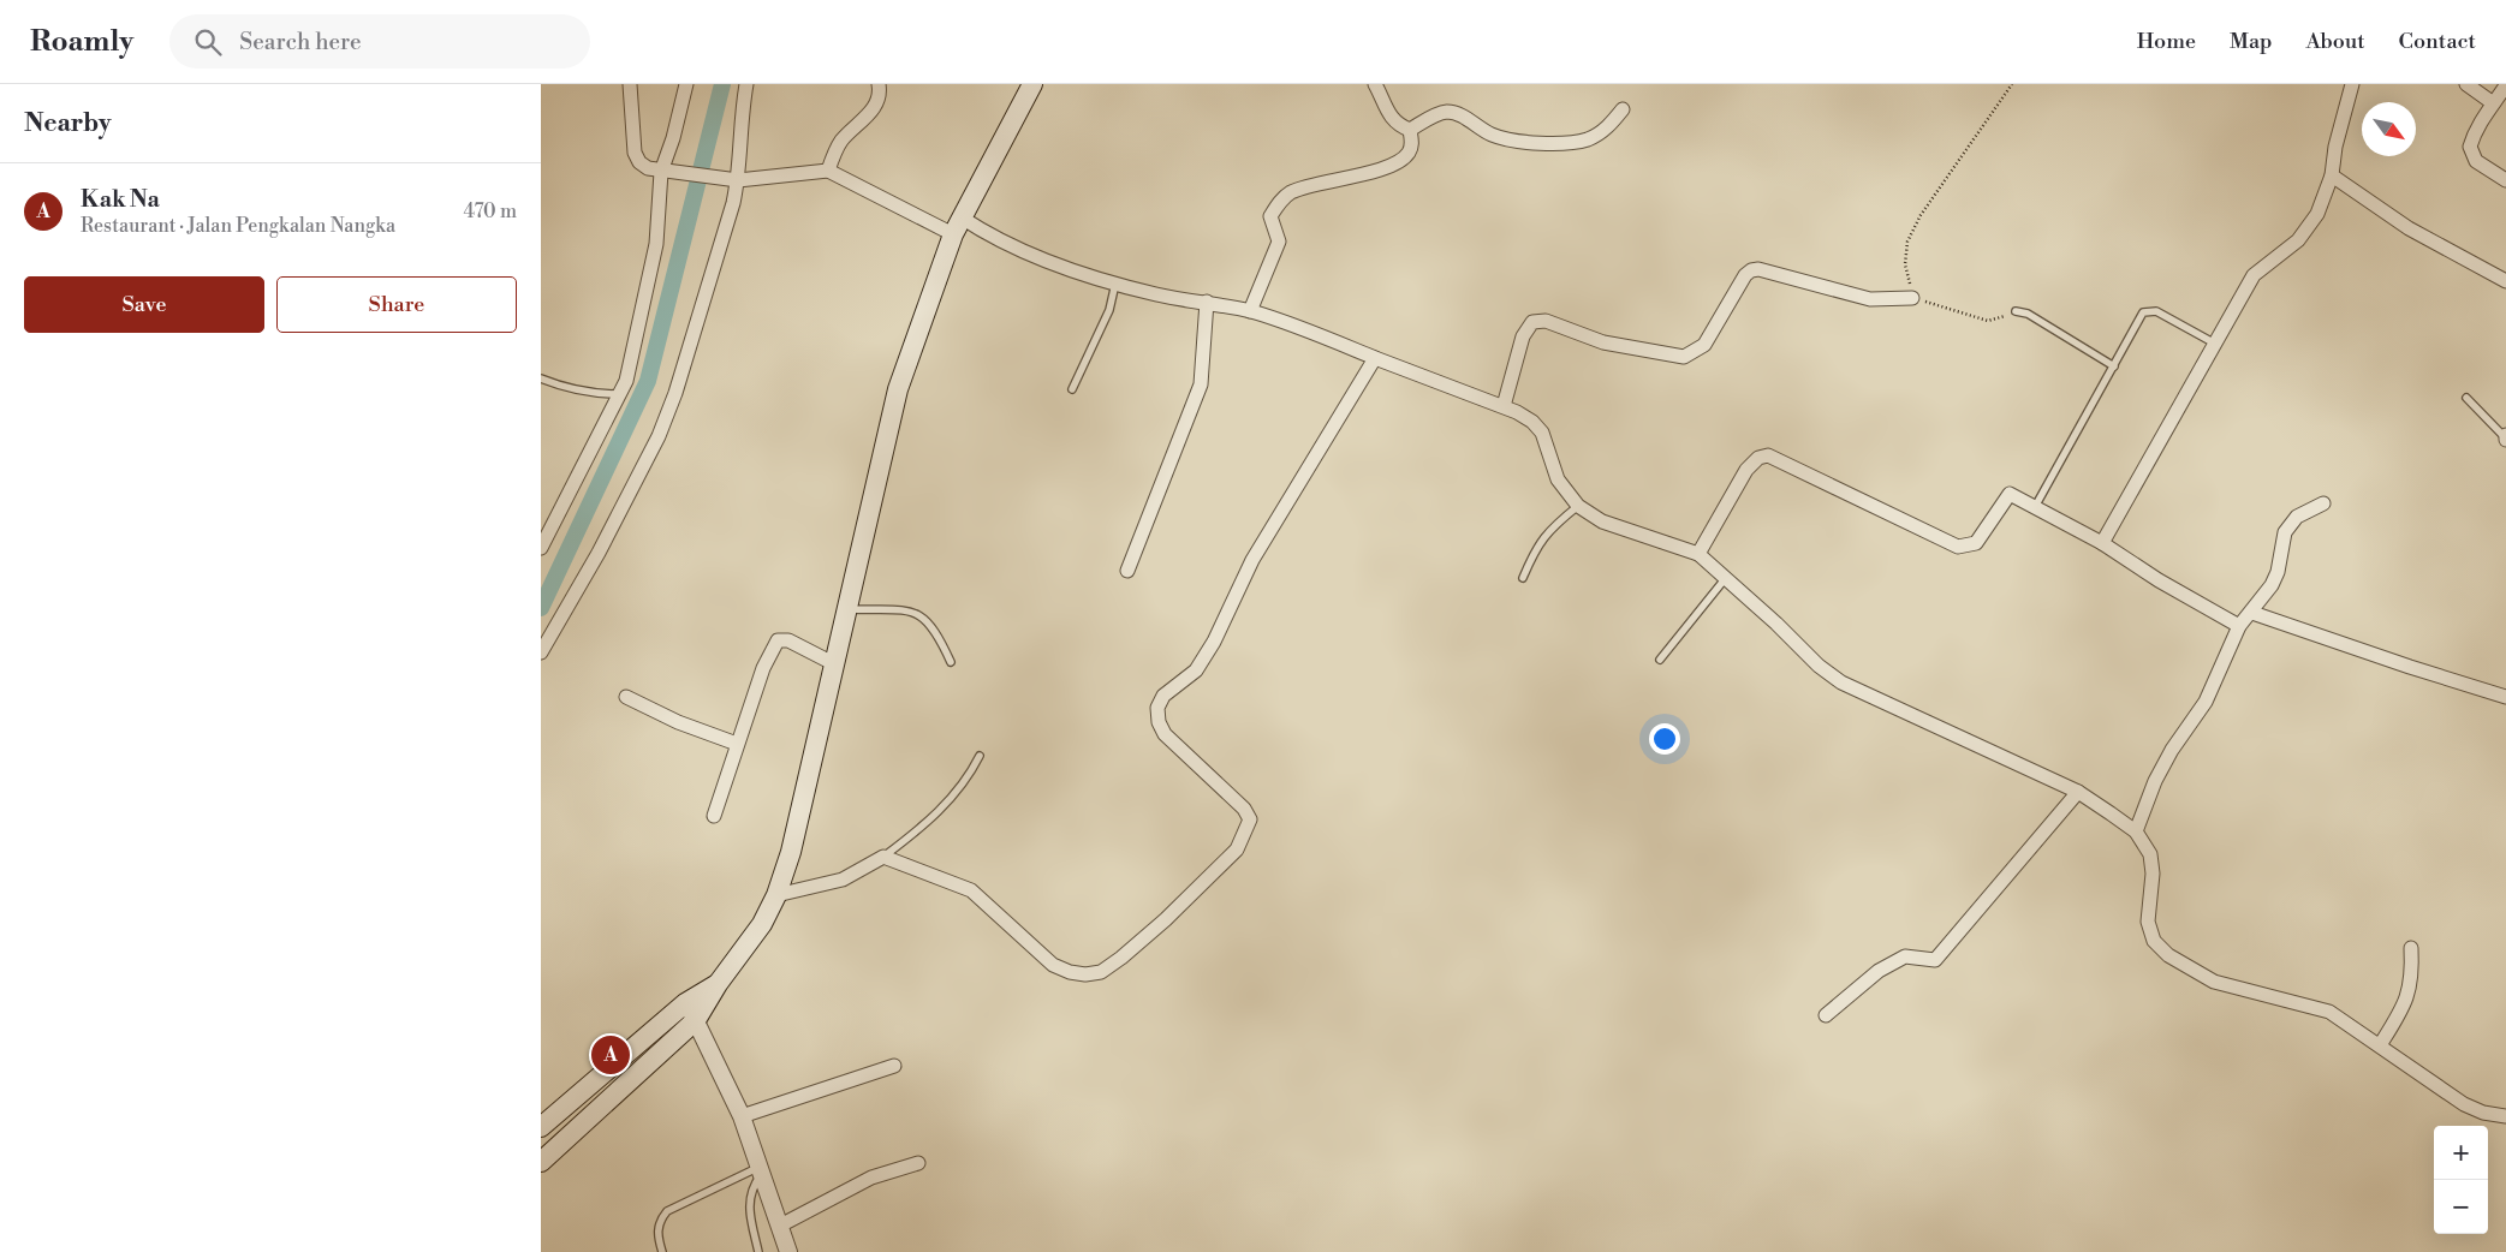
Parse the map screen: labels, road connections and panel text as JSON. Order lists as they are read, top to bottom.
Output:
{
  "north": "bottom right",
  "page": {
    "header": "Roamly",
    "search": "Search here",
    "nav": [
      "Home",
      "Map",
      "About",
      "Contact"
    ],
    "heading": "Nearby",
    "list": [
      {
        "mark": "A",
        "name": "Kak Na",
        "note": "Restaurant · Jalan Pengkalan Nangka",
        "value": "470 m"
      }
    ],
    "buttons": ["Save", "Share"],
    "pins": "A",
    "map_buttons": ["+", "−"]
  }
}
